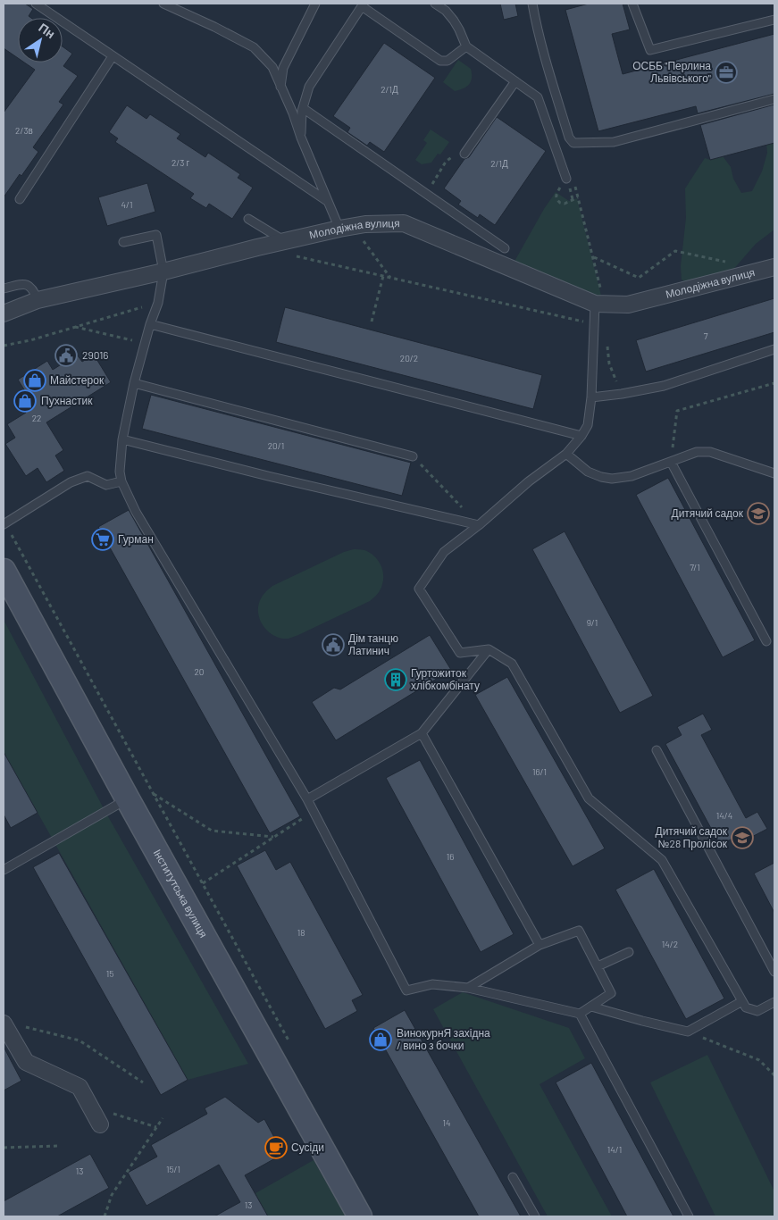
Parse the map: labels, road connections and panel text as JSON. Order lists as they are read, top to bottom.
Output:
{
  "streets": {
    "street": ["Молодіжна вулиця", "Інститутська вулиця"]
  },
  "places": {
    "office": ["ОСББ \"Перлина Львівського\""],
    "public building": ["29016", "Дім танцю Латинич"],
    "shop": ["Майстерок", "Пухнастик", "ВинокурнЯ західна / вино з бочки"],
    "school or university": ["Дитячий садок", "Дитячий садок №28 Пролісок"],
    "supermarket": ["Гурман"],
    "building": ["Гуртожиток хлібкомбінату"],
    "cafe": ["Сусіди"]
  },
  "house_numbers": [
    "2/1Д",
    "2/3в",
    "2/3 г",
    "2/1Д",
    "4/1",
    "7",
    "20/2",
    "22",
    "20/1",
    "7/1",
    "9/1",
    "20",
    "16/1",
    "14/4",
    "16",
    "18",
    "14/2",
    "15",
    "14",
    "14/1",
    "15/1",
    "13",
    "13"
  ],
  "north": "top right"
}
